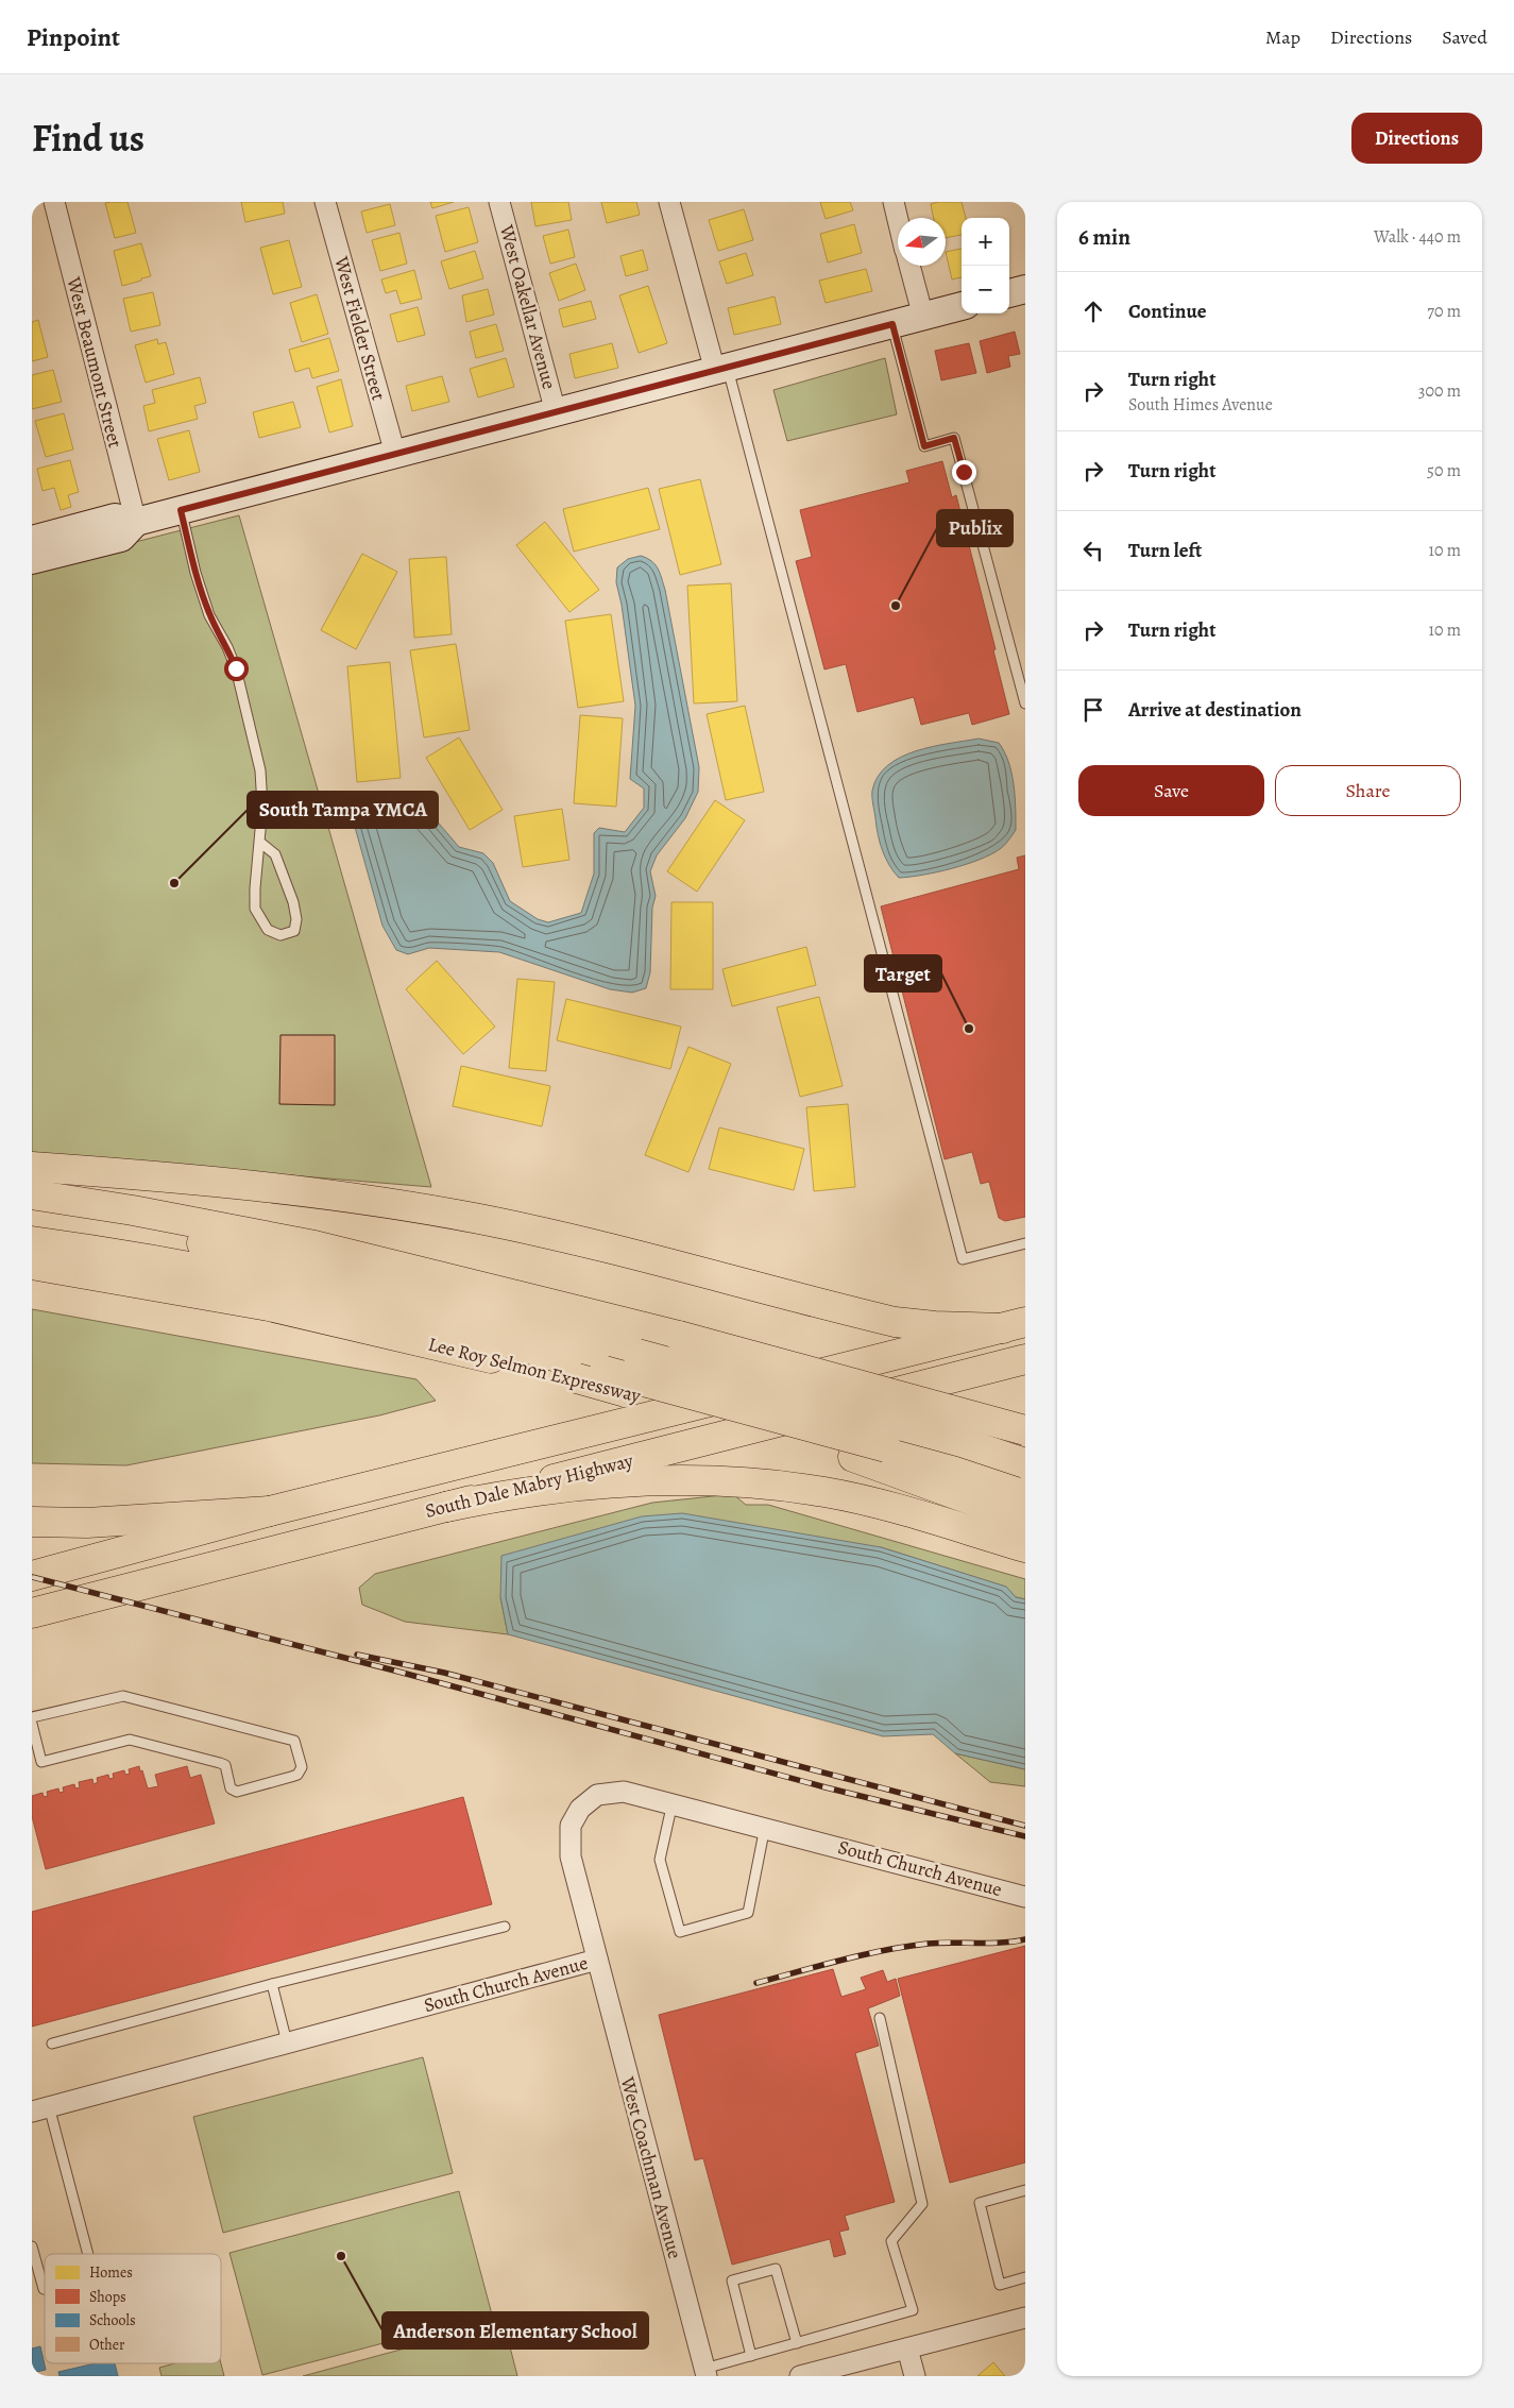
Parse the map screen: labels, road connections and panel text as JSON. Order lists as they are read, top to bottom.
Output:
{
  "streets": {
    "main road": ["Lee Roy Selmon Expressway", "South Dale Mabry Highway"],
    "street": [
      "West Oakellar Avenue",
      "West Fielder Street",
      "West Beaumont Street",
      "South Church Avenue",
      "West Coachman Avenue"
    ]
  },
  "crossings": [
    ["South Church Avenue", "West Coachman Avenue"]
  ],
  "places": [
    "Publix",
    "South Tampa YMCA",
    "Target",
    "Anderson Elementary School"
  ],
  "legend": [
    "Homes",
    "Shops",
    "Schools",
    "Other"
  ],
  "north": "left",
  "page": {
    "header": "Pinpoint",
    "nav": ["Map", "Directions", "Saved"],
    "title": "Find us",
    "buttons": [
      "Directions",
      ["Save", "Share"]
    ],
    "heading": ["6 min", "Walk · 440 m"],
    "map_buttons": ["+", "−"],
    "list": [
      ["Continue", "70 m"],
      ["Turn right", "South Himes Avenue", "300 m"],
      ["Turn right", "50 m"],
      ["Turn left", "10 m"],
      ["Turn right", "10 m"],
      "Arrive at destination"
    ]
  }
}
